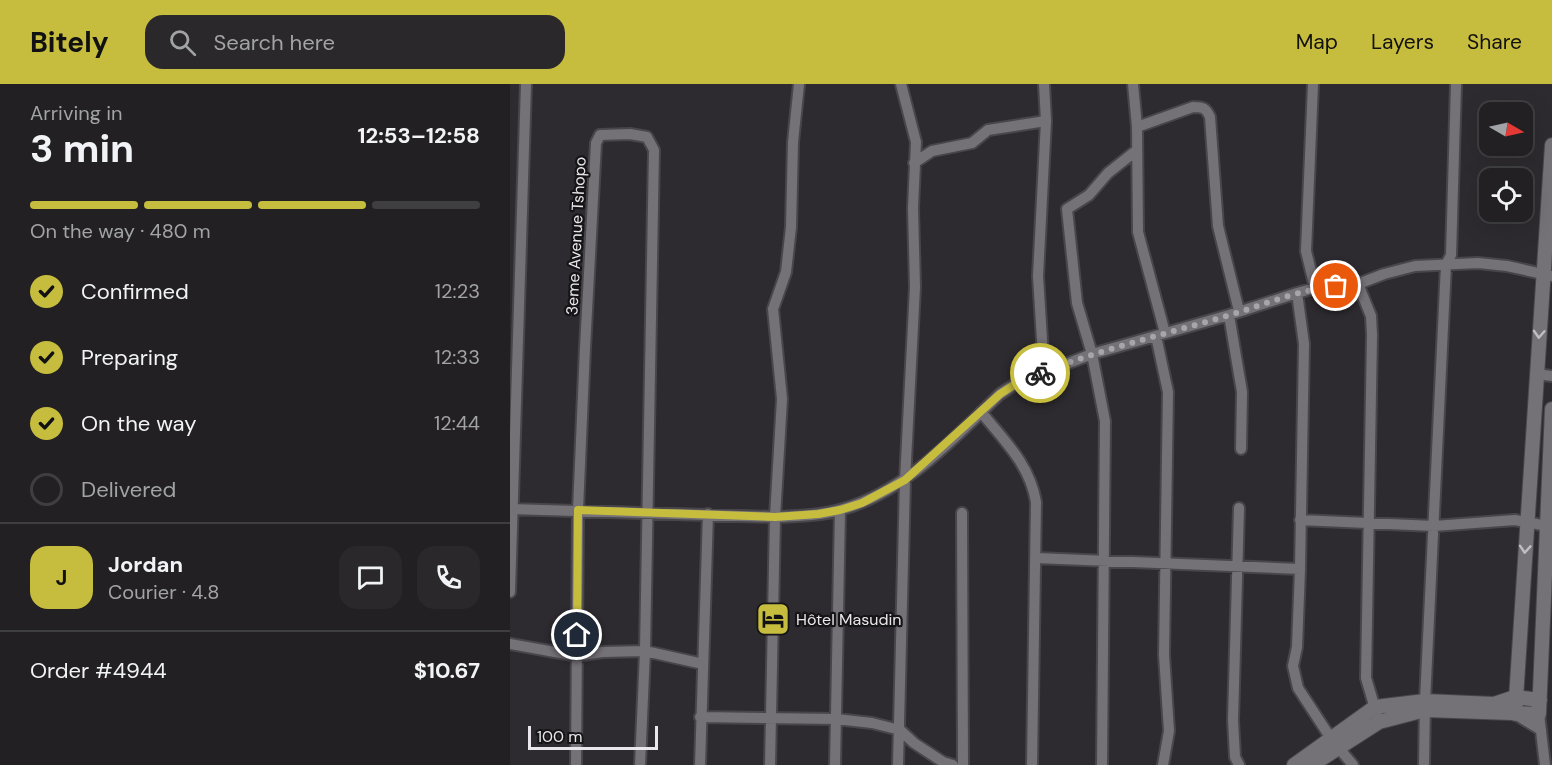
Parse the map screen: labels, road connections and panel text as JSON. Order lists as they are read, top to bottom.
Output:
{
  "streets": {
    "street": ["3eme Avenue Tshopo"]
  },
  "places": {
    "hotel": ["Hôtel Masudin"]
  },
  "scale_bar": "100 m",
  "north": "right",
  "page": {
    "header": "Bitely",
    "search": "Search here",
    "nav": ["Map", "Layers", "Share"],
    "heading": ["3 min", "Arriving in", "12:53–12:58"],
    "panel": [
      "Jordan",
      "Courier · 4.8",
      "Order #4944",
      "$10.67"
    ],
    "bar": "On the way · 480 m",
    "list": [
      ["Confirmed", "12:23"],
      ["Preparing", "12:33"],
      ["On the way", "12:44"],
      "Delivered"
    ],
    "round": "J",
    "scale": "100 m"
  }
}
